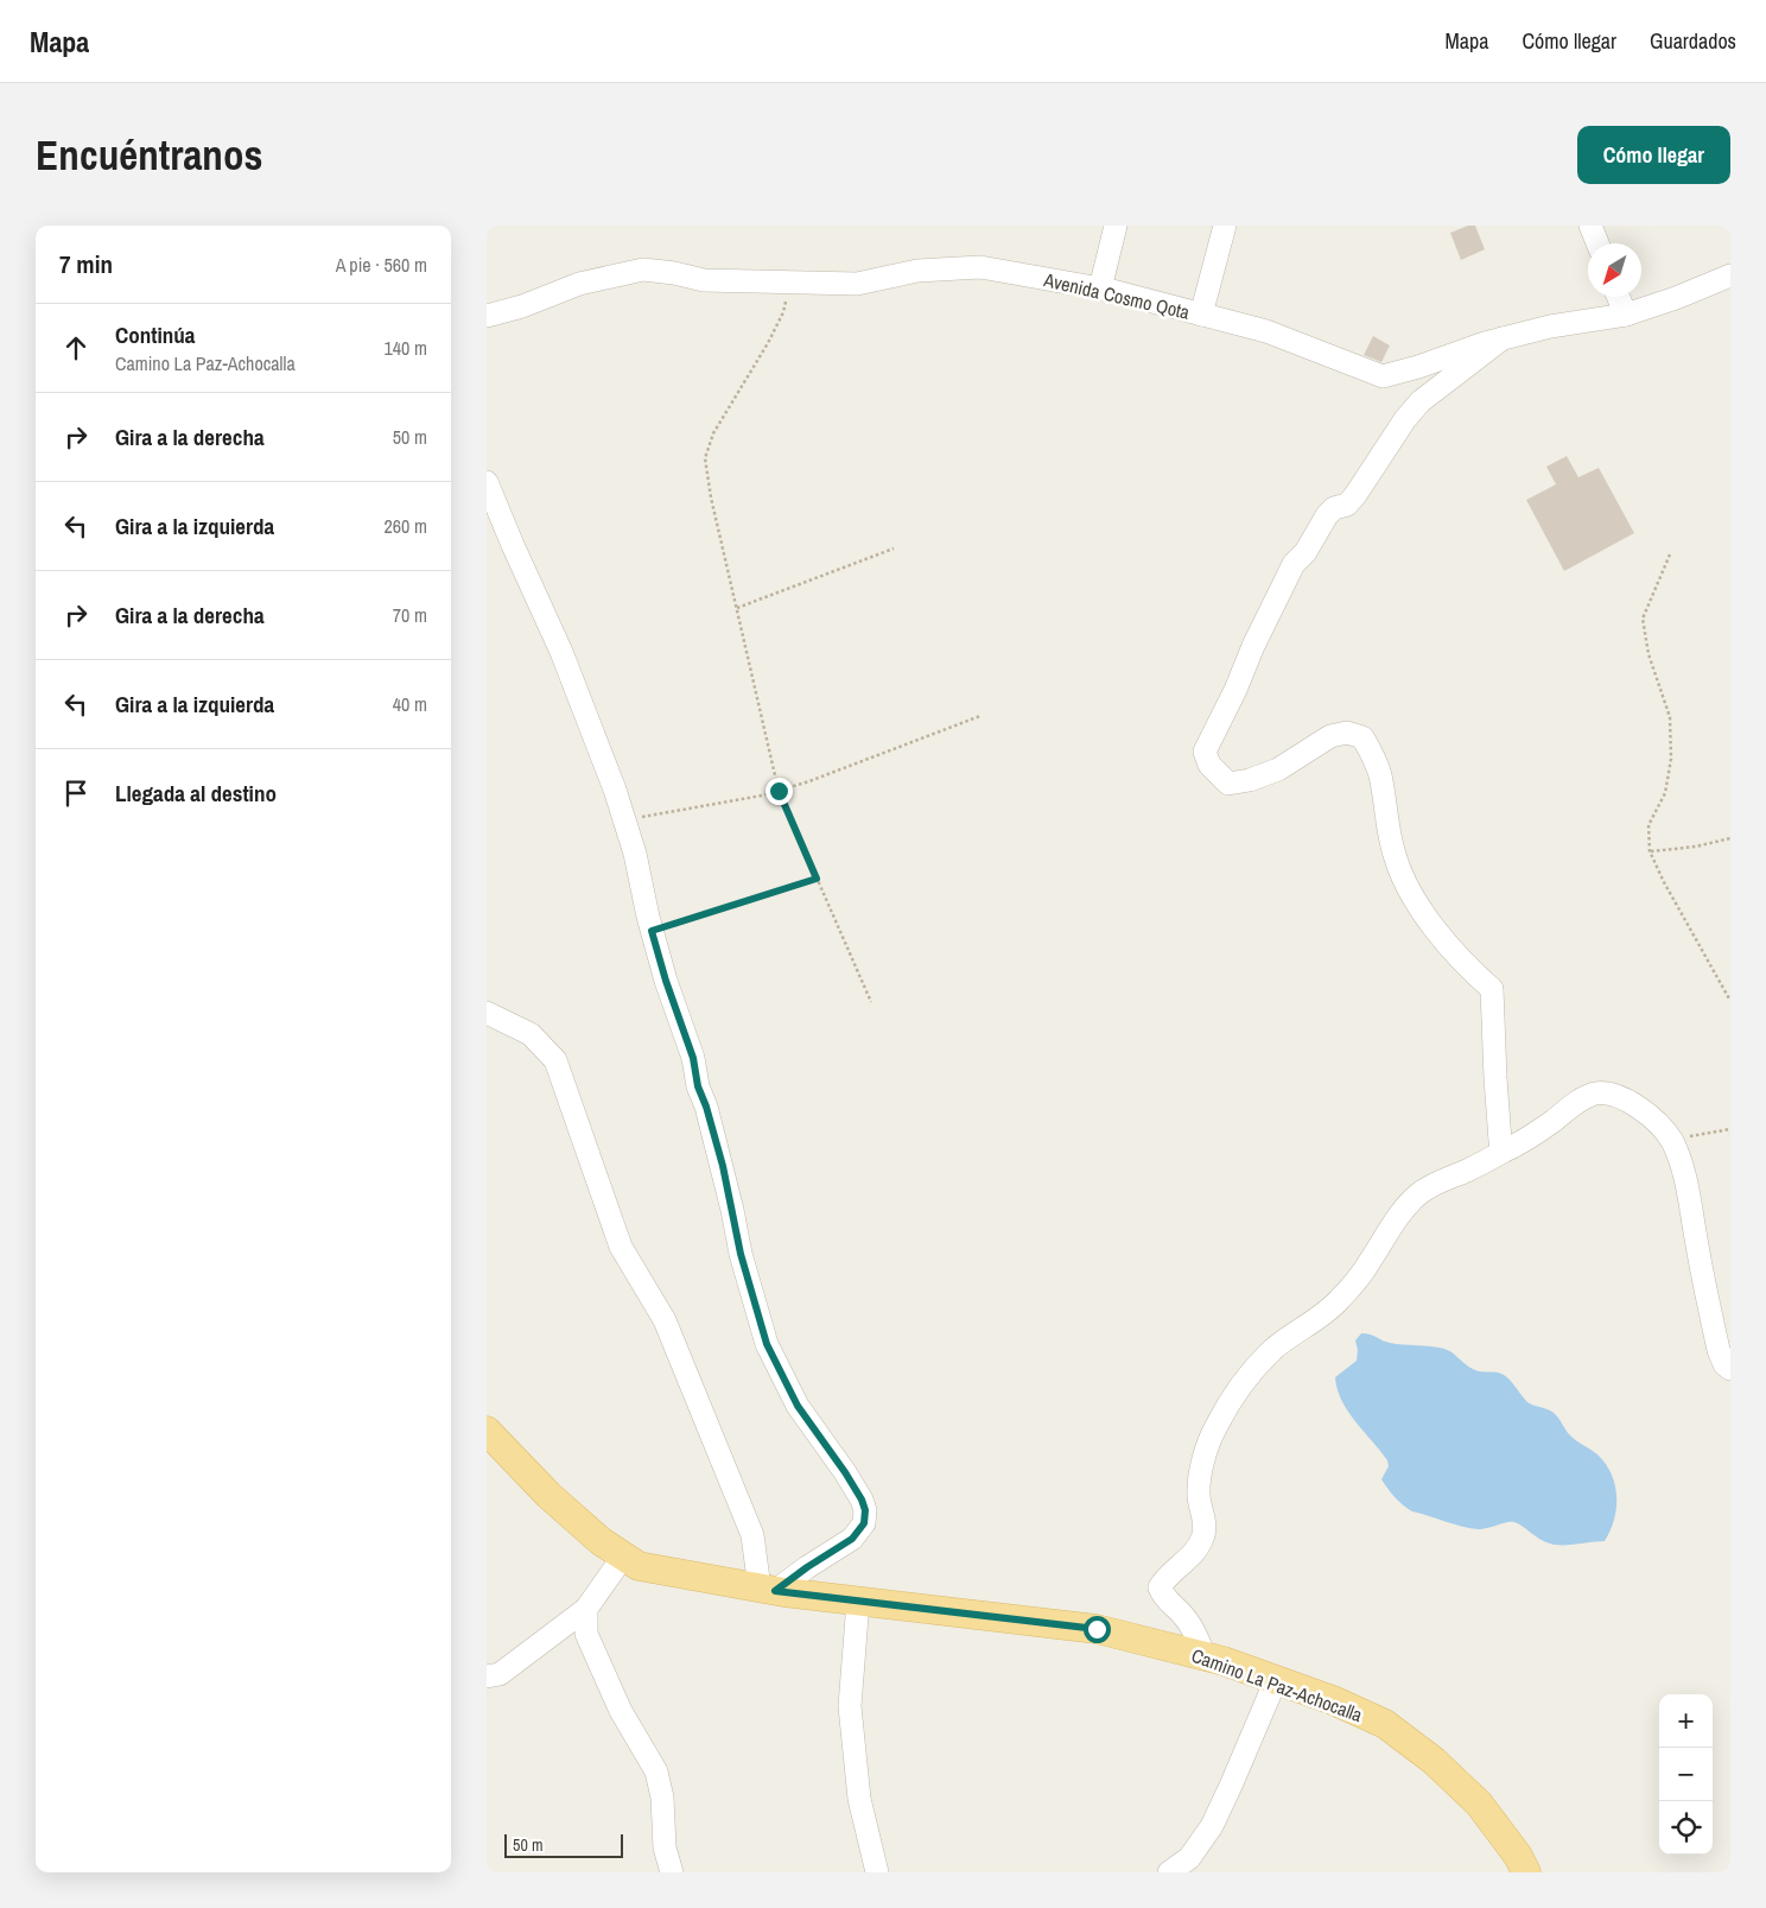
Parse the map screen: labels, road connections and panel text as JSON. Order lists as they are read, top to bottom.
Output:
{
  "streets": {
    "main road": ["Camino La Paz-Achocalla"],
    "street": ["Avenida Cosmo Qota"]
  },
  "scale_bar": "50 m",
  "north": "bottom left",
  "page": {
    "header": "Mapa",
    "nav": ["Mapa", "Cómo llegar", "Guardados"],
    "buttons": "Cómo llegar",
    "title": "Encuéntranos",
    "heading": ["7 min", "A pie · 560 m"],
    "list": [
      ["Continúa", "Camino La Paz-Achocalla", "140 m"],
      ["Gira a la derecha", "50 m"],
      ["Gira a la izquierda", "260 m"],
      ["Gira a la derecha", "70 m"],
      ["Gira a la izquierda", "40 m"],
      "Llegada al destino"
    ],
    "map_buttons": ["+", "−"],
    "scale": "50 m"
  }
}
